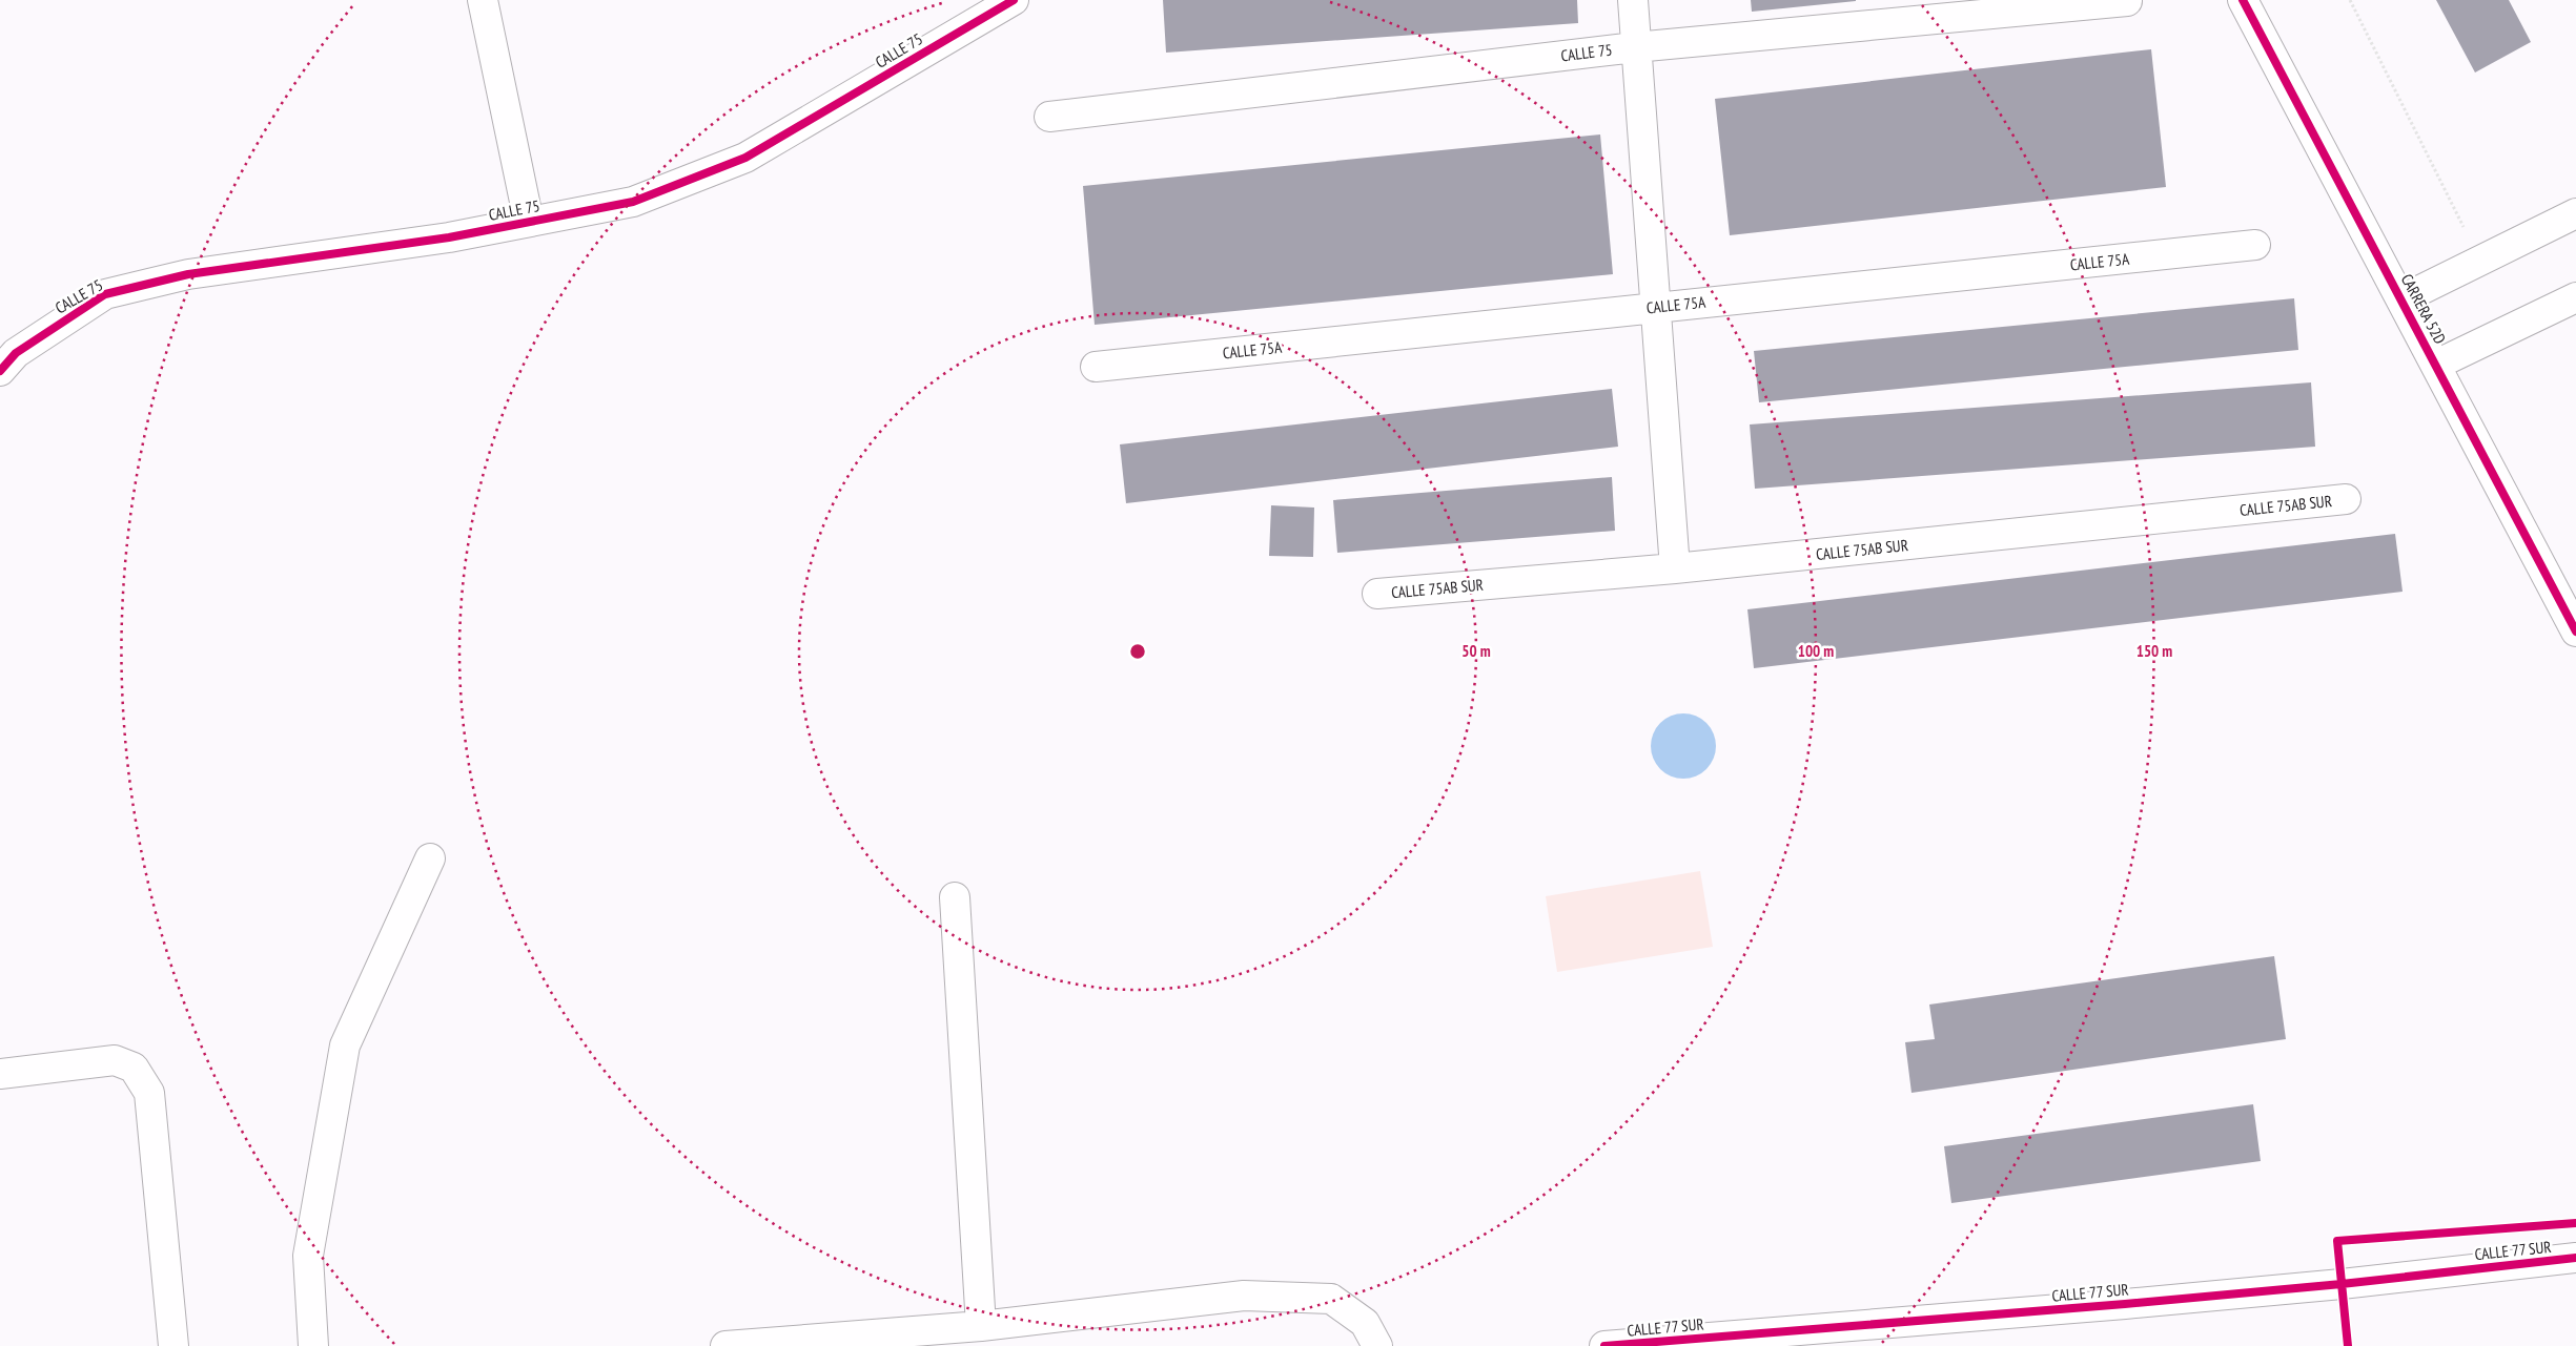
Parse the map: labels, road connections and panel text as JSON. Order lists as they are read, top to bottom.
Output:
{
  "streets": {
    "street": [
      "CALLE 75",
      "CALLE 75A",
      "CARRERA 52D",
      "CALLE 75AB SUR",
      "CALLE 77 SUR"
    ]
  },
  "rings": ["50 m", "100 m", "150 m"]
}
